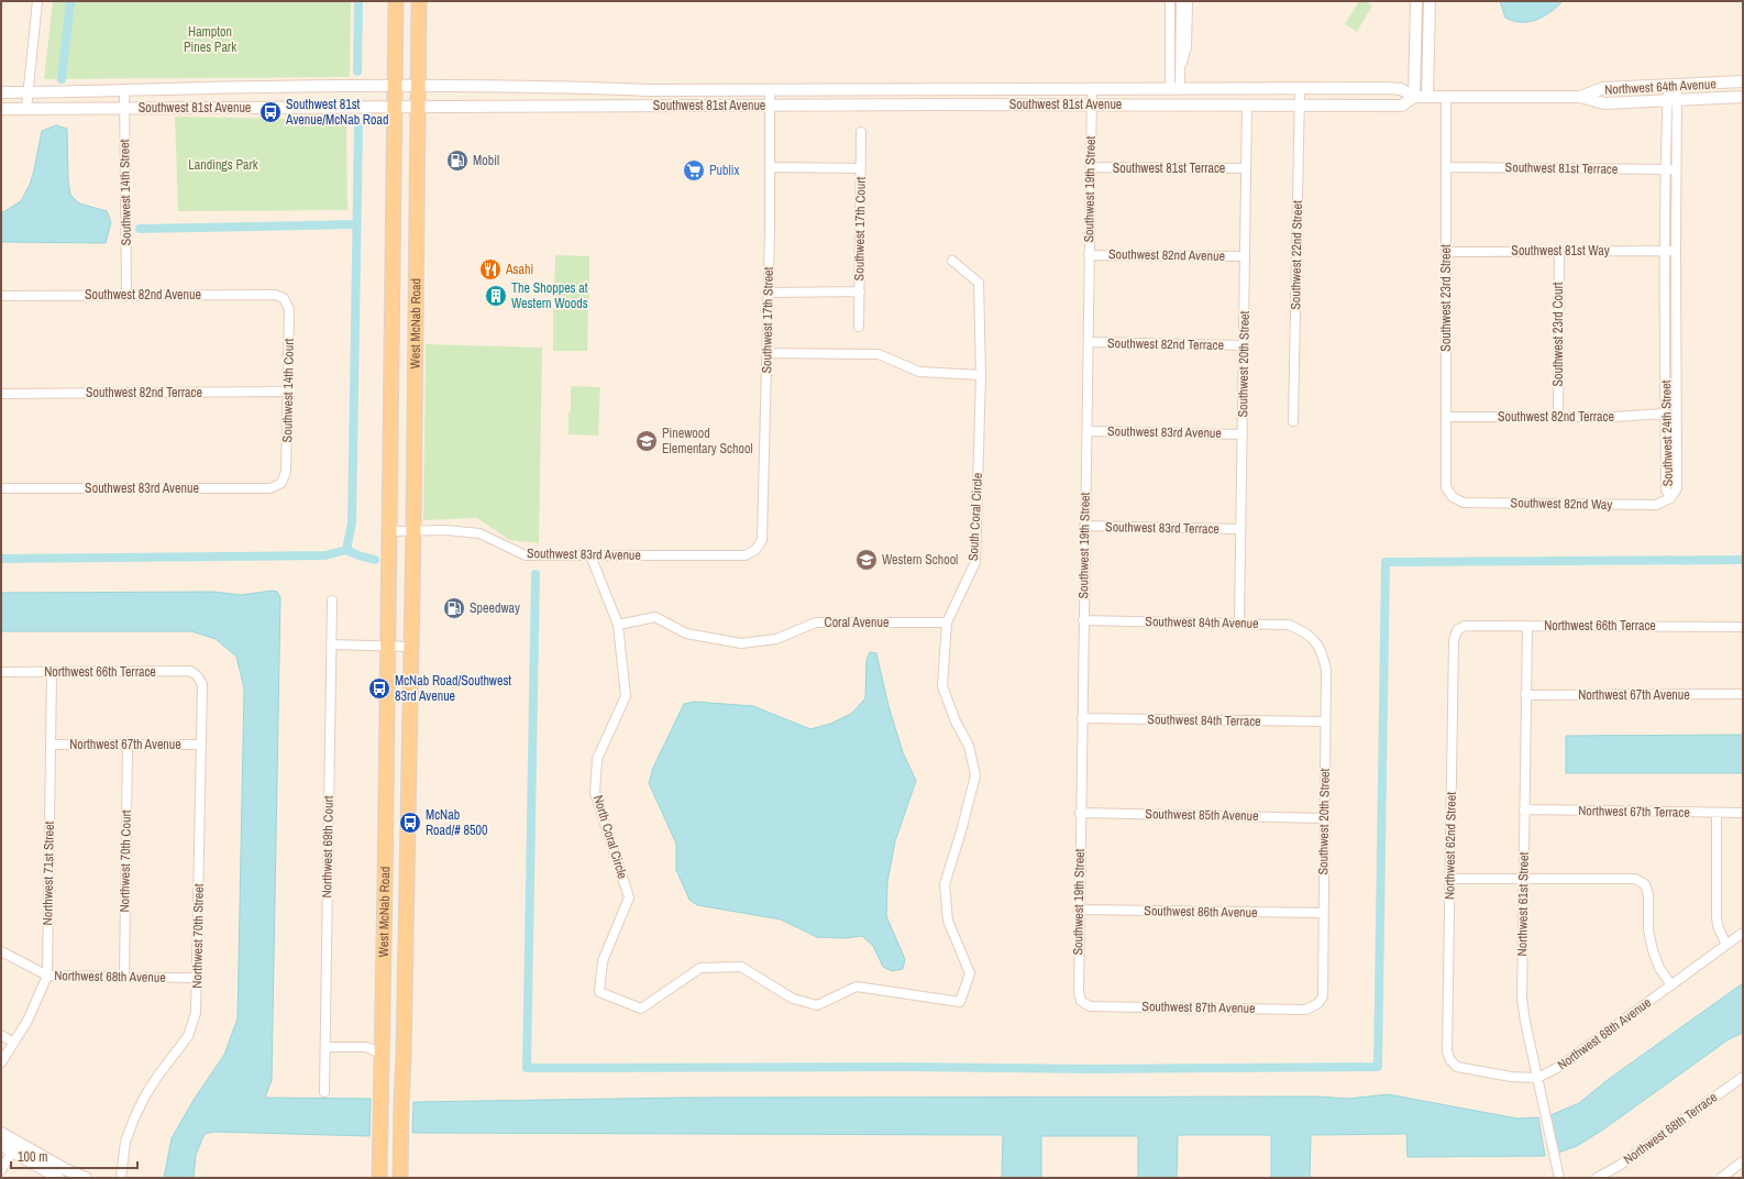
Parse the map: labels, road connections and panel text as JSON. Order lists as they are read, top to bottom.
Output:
{
  "streets": {
    "main road": ["West McNab Road"],
    "street": [
      "Northwest 64th Avenue",
      "Southwest 81st Avenue",
      "Southwest 81st Terrace",
      "Southwest 19th Street",
      "Southwest 14th Street",
      "Southwest 17th Court",
      "Southwest 81st Way",
      "Southwest 82nd Avenue",
      "Southwest 22nd Street",
      "Southwest 23rd Street",
      "Southwest 17th Street",
      "Southwest 23rd Court",
      "Southwest 82nd Terrace",
      "Southwest 20th Street",
      "Southwest 14th Court",
      "Southwest 83rd Avenue",
      "Southwest 24th Street",
      "Southwest 82nd Way",
      "South Coral Circle",
      "Southwest 83rd Terrace",
      "Coral Avenue",
      "Southwest 84th Avenue",
      "Northwest 66th Terrace",
      "Northwest 67th Avenue",
      "Southwest 84th Terrace",
      "Northwest 67th Terrace",
      "Southwest 85th Avenue",
      "North Coral Circle",
      "Northwest 62nd Street",
      "Northwest 69th Court",
      "Northwest 70th Court",
      "Northwest 71st Street",
      "Northwest 61st Street",
      "Southwest 86th Avenue",
      "Northwest 70th Street",
      "Northwest 68th Avenue",
      "Southwest 87th Avenue",
      "Northwest 68th Terrace"
    ]
  },
  "crossings": [
    ["Northwest 64th Avenue", "Southwest 81st Avenue"],
    ["Northwest 64th Avenue", "Southwest 23rd Street"],
    ["Northwest 64th Avenue", "Southwest 24th Street"],
    ["Southwest 81st Avenue", "Southwest 19th Street"],
    ["Southwest 81st Avenue", "Southwest 14th Street"],
    ["Southwest 81st Avenue", "Southwest 22nd Street"],
    ["Southwest 81st Avenue", "Southwest 23rd Street"],
    ["Southwest 81st Avenue", "Southwest 17th Street"],
    ["Southwest 81st Avenue", "West McNab Road"],
    ["Southwest 81st Avenue", "Southwest 20th Street"],
    ["Southwest 81st Terrace", "Southwest 19th Street"],
    ["Southwest 81st Terrace", "Southwest 23rd Street"],
    ["Southwest 81st Terrace", "Southwest 20th Street"],
    ["Southwest 81st Terrace", "Southwest 24th Street"],
    ["Southwest 19th Street", "Southwest 82nd Avenue"],
    ["Southwest 19th Street", "Southwest 82nd Terrace"],
    ["Southwest 19th Street", "Southwest 83rd Avenue"],
    ["Southwest 19th Street", "Southwest 83rd Terrace"],
    ["Southwest 19th Street", "Southwest 84th Avenue"],
    ["Southwest 19th Street", "Southwest 84th Terrace"],
    ["Southwest 19th Street", "Southwest 85th Avenue"],
    ["Southwest 19th Street", "Southwest 86th Avenue"],
    ["Southwest 19th Street", "Southwest 87th Avenue"],
    ["Southwest 14th Street", "Southwest 82nd Avenue"],
    ["Southwest 81st Way", "Southwest 23rd Street"],
    ["Southwest 81st Way", "Southwest 23rd Court"],
    ["Southwest 81st Way", "Southwest 24th Street"],
    ["Southwest 82nd Avenue", "Southwest 20th Street"],
    ["Southwest 82nd Avenue", "Southwest 14th Court"],
    ["Southwest 23rd Street", "Southwest 82nd Terrace"],
    ["Southwest 23rd Street", "Southwest 82nd Way"],
    ["Southwest 17th Street", "Southwest 83rd Avenue"],
    ["West McNab Road", "Southwest 83rd Avenue"],
    ["Southwest 23rd Court", "Southwest 82nd Terrace"],
    ["Southwest 82nd Terrace", "Southwest 20th Street"],
    ["Southwest 82nd Terrace", "Southwest 14th Court"],
    ["Southwest 82nd Terrace", "Southwest 24th Street"],
    ["Southwest 20th Street", "Southwest 83rd Avenue"],
    ["Southwest 20th Street", "Southwest 83rd Terrace"],
    ["Southwest 20th Street", "Southwest 84th Avenue"],
    ["Southwest 20th Street", "Southwest 84th Terrace"],
    ["Southwest 20th Street", "Southwest 85th Avenue"],
    ["Southwest 20th Street", "Southwest 86th Avenue"],
    ["Southwest 20th Street", "Southwest 87th Avenue"],
    ["Southwest 14th Court", "Southwest 83rd Avenue"],
    ["Southwest 83rd Avenue", "North Coral Circle"],
    ["Southwest 24th Street", "Southwest 82nd Way"],
    ["South Coral Circle", "Coral Avenue"],
    ["South Coral Circle", "North Coral Circle"],
    ["Coral Avenue", "North Coral Circle"],
    ["Northwest 66th Terrace", "Northwest 62nd Street"],
    ["Northwest 66th Terrace", "Northwest 71st Street"],
    ["Northwest 66th Terrace", "Northwest 61st Street"],
    ["Northwest 66th Terrace", "Northwest 70th Street"],
    ["Northwest 67th Avenue", "Northwest 70th Court"],
    ["Northwest 67th Avenue", "Northwest 71st Street"],
    ["Northwest 67th Avenue", "Northwest 61st Street"],
    ["Northwest 67th Avenue", "Northwest 70th Street"],
    ["Northwest 67th Terrace", "Northwest 61st Street"],
    ["Northwest 62nd Street", "Northwest 68th Avenue"],
    ["Northwest 70th Court", "Northwest 68th Avenue"],
    ["Northwest 71st Street", "Northwest 68th Avenue"],
    ["Northwest 61st Street", "Northwest 68th Avenue"],
    ["Northwest 70th Street", "Northwest 68th Avenue"]
  ],
  "parks": ["Hampton Pines Park", "Landings Park"],
  "places": {
    "bus stop": ["Southwest 81st Avenue/McNab Road", "McNab Road/Southwest 83rd Avenue", "McNab Road/# 8500"],
    "fuel station": ["Mobil", "Speedway"],
    "supermarket": ["Publix"],
    "restaurant": ["Asahi"],
    "building": ["The Shoppes at Western Woods"],
    "school or university": ["Pinewood Elementary School", "Western School"]
  },
  "scale_bar": "100 m"
}
